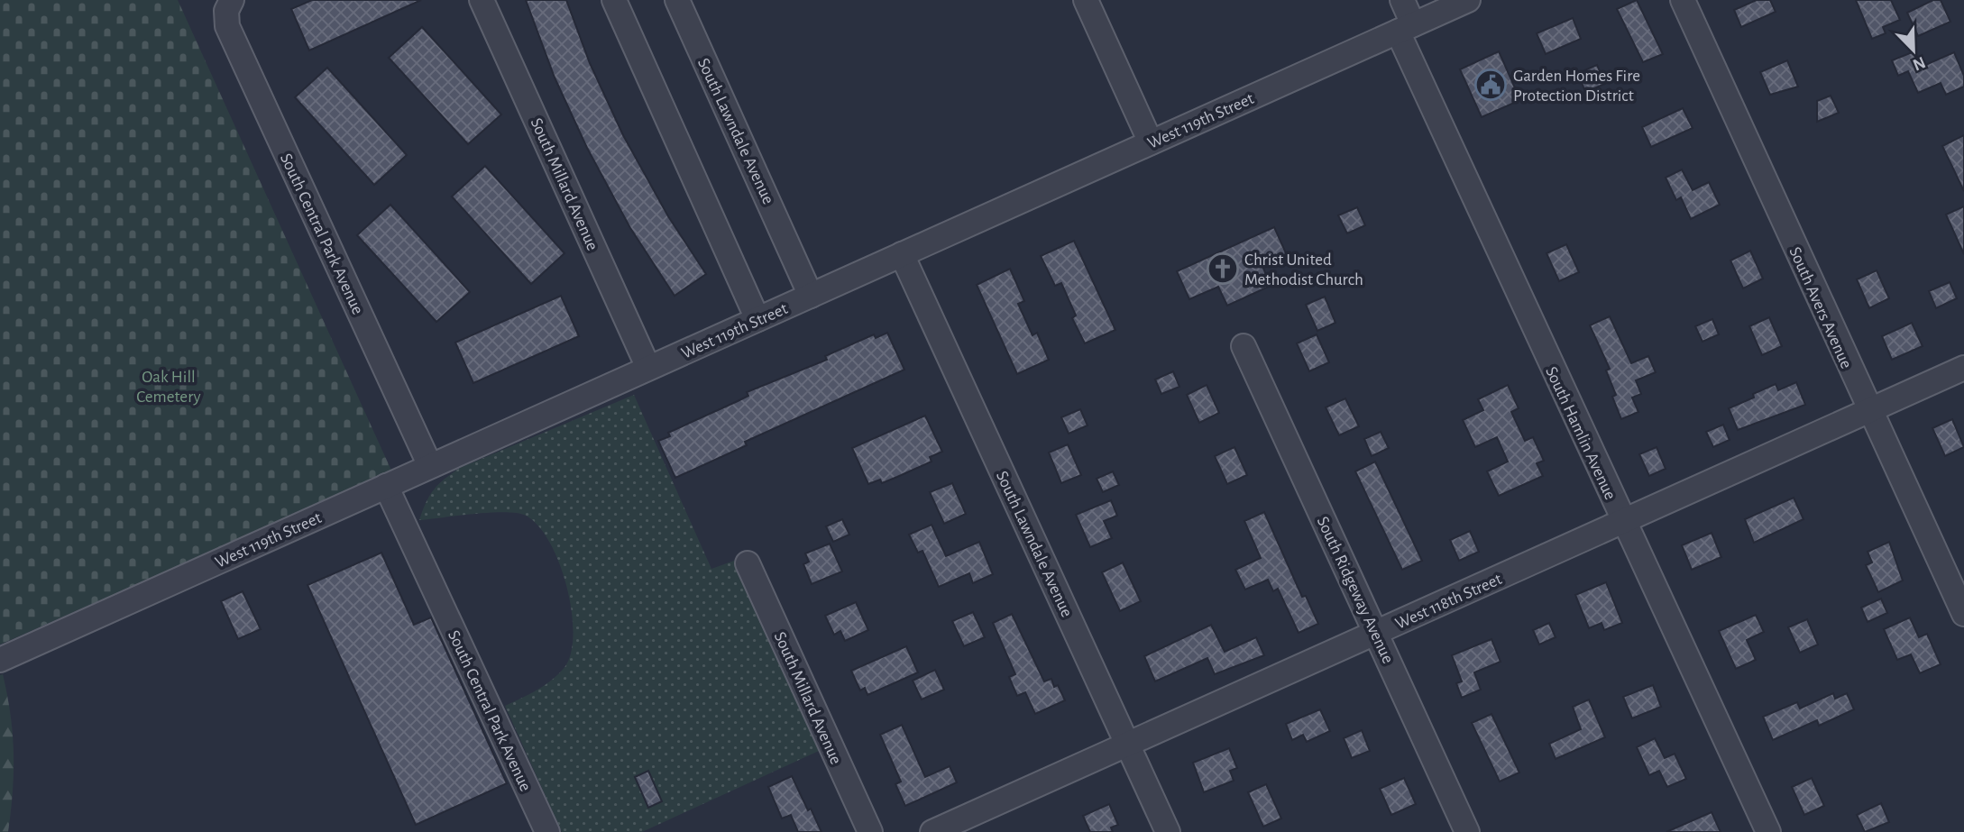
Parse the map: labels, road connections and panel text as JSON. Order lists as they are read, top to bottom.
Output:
{
  "streets": {
    "street": [
      "West 119th Street",
      "South Lawndale Avenue",
      "South Millard Avenue",
      "South Central Park Avenue",
      "South Avers Avenue",
      "South Hamlin Avenue",
      "South Ridgeway Avenue",
      "West 118th Street"
    ]
  },
  "crossings": [
    ["West 119th Street", "South Lawndale Avenue"],
    ["West 119th Street", "South Millard Avenue"],
    ["West 119th Street", "South Central Park Avenue"],
    ["West 119th Street", "South Hamlin Avenue"],
    ["South Lawndale Avenue", "West 118th Street"],
    ["South Avers Avenue", "West 118th Street"],
    ["South Hamlin Avenue", "West 118th Street"],
    ["South Ridgeway Avenue", "West 118th Street"]
  ],
  "parks": ["Oak Hill Cemetery"],
  "places": {
    "public building": ["Garden Homes Fire Protection District"],
    "church": ["Christ United Methodist Church"]
  },
  "north": "bottom right"
}
